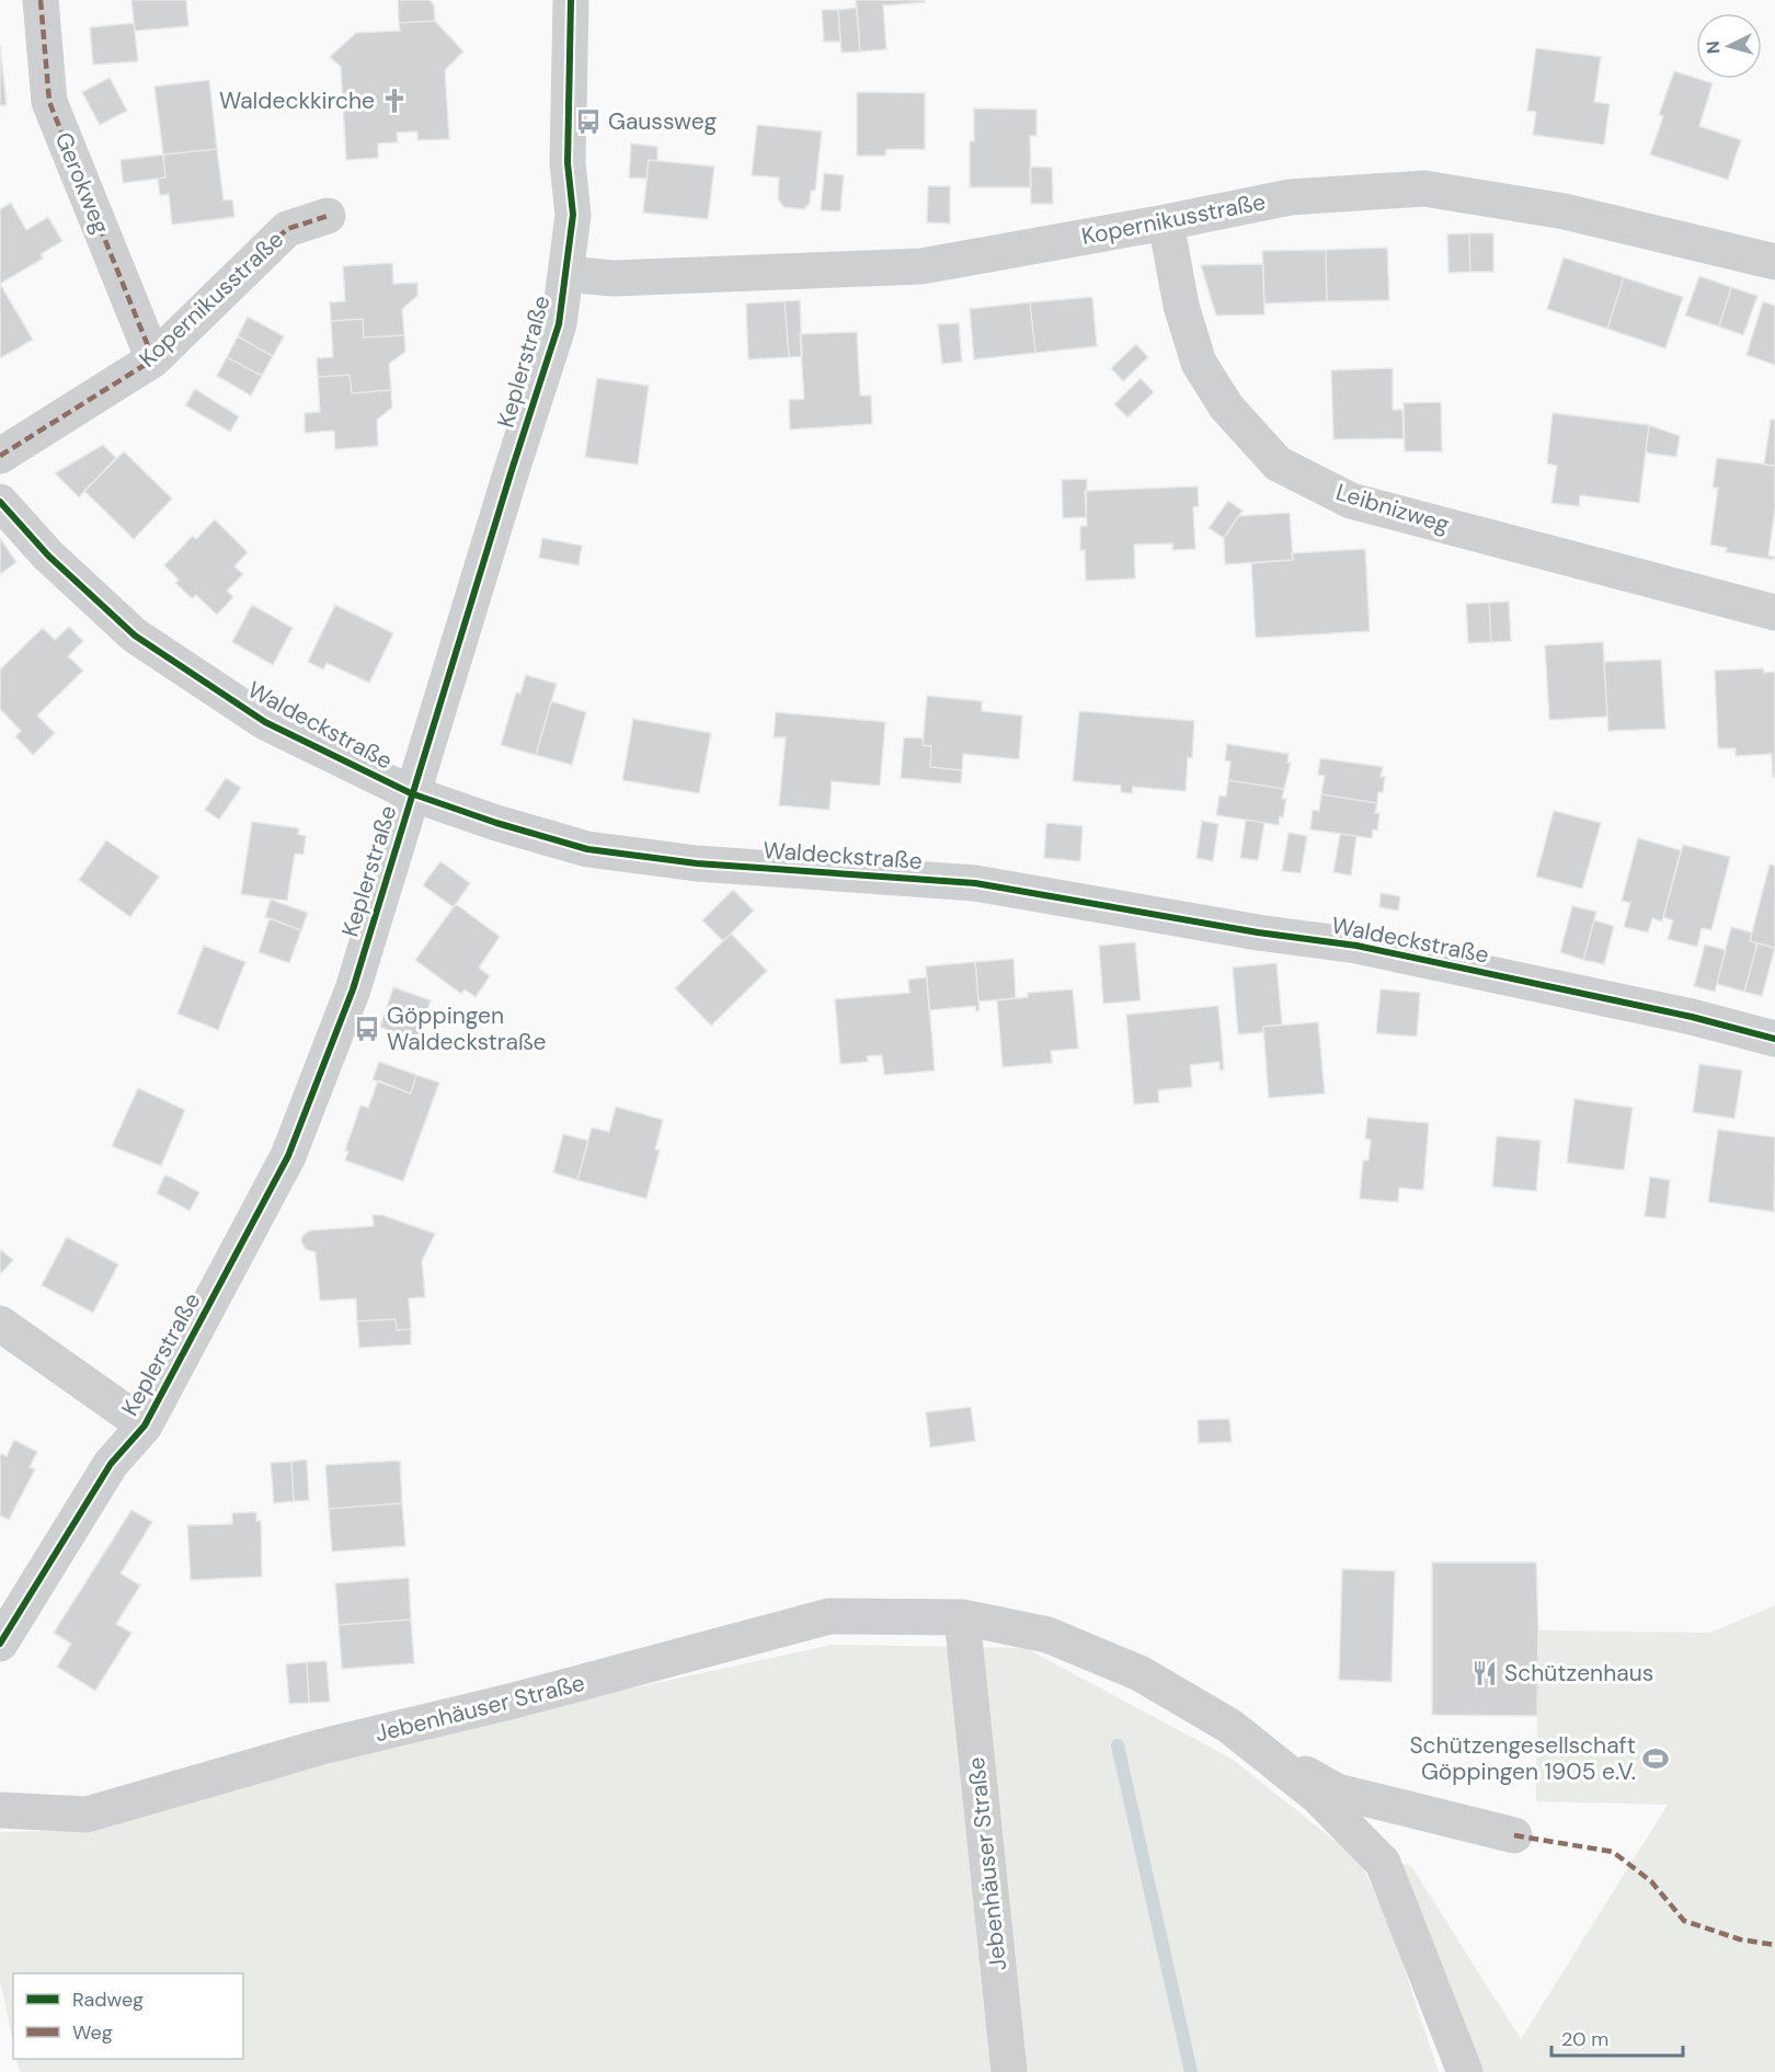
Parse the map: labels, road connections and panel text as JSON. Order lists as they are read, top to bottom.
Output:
{
  "streets": {
    "street": [
      "Gerokweg",
      "Kopernikusstraße",
      "Keplerstraße",
      "Leibnizweg",
      "Waldeckstraße",
      "Jebenhäuser Straße"
    ]
  },
  "crossings": [
    ["Gerokweg", "Kopernikusstraße"],
    ["Kopernikusstraße", "Keplerstraße"],
    ["Kopernikusstraße", "Leibnizweg"],
    ["Keplerstraße", "Waldeckstraße"]
  ],
  "places": {
    "church": ["Waldeckkirche"],
    "bus stop": ["Gaussweg", "Göppingen Waldeckstraße"],
    "restaurant": ["Schützenhaus"],
    "sports": ["Schützengesellschaft Göppingen 1905 e.V."]
  },
  "legend": ["Radweg", "Weg"],
  "scale_bar": "20 m",
  "north": "left"
}
